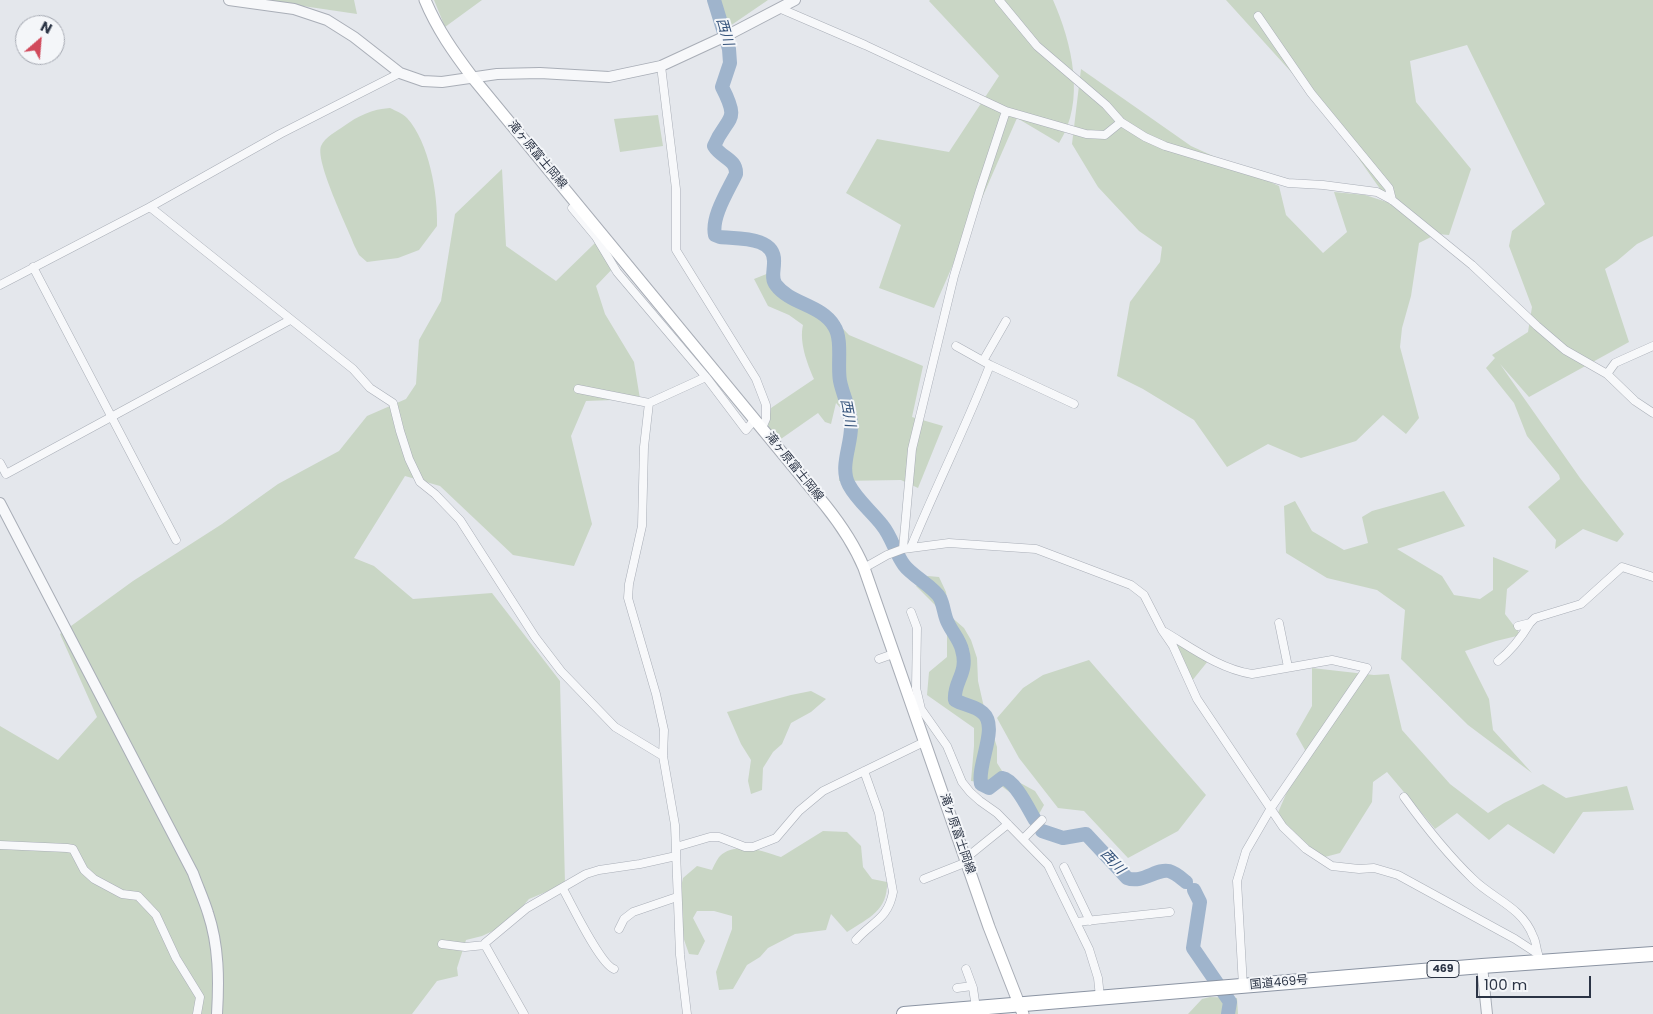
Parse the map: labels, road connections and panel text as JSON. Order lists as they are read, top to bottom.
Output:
{
  "streets": {
    "highway": ["469", "国道469号"],
    "main road": ["滝ヶ原富士岡線"]
  },
  "crossings": [
    ["滝ヶ原富士岡線", "国道469号"]
  ],
  "water": ["西川"],
  "scale_bar": "100 m",
  "north": "top right"
}
